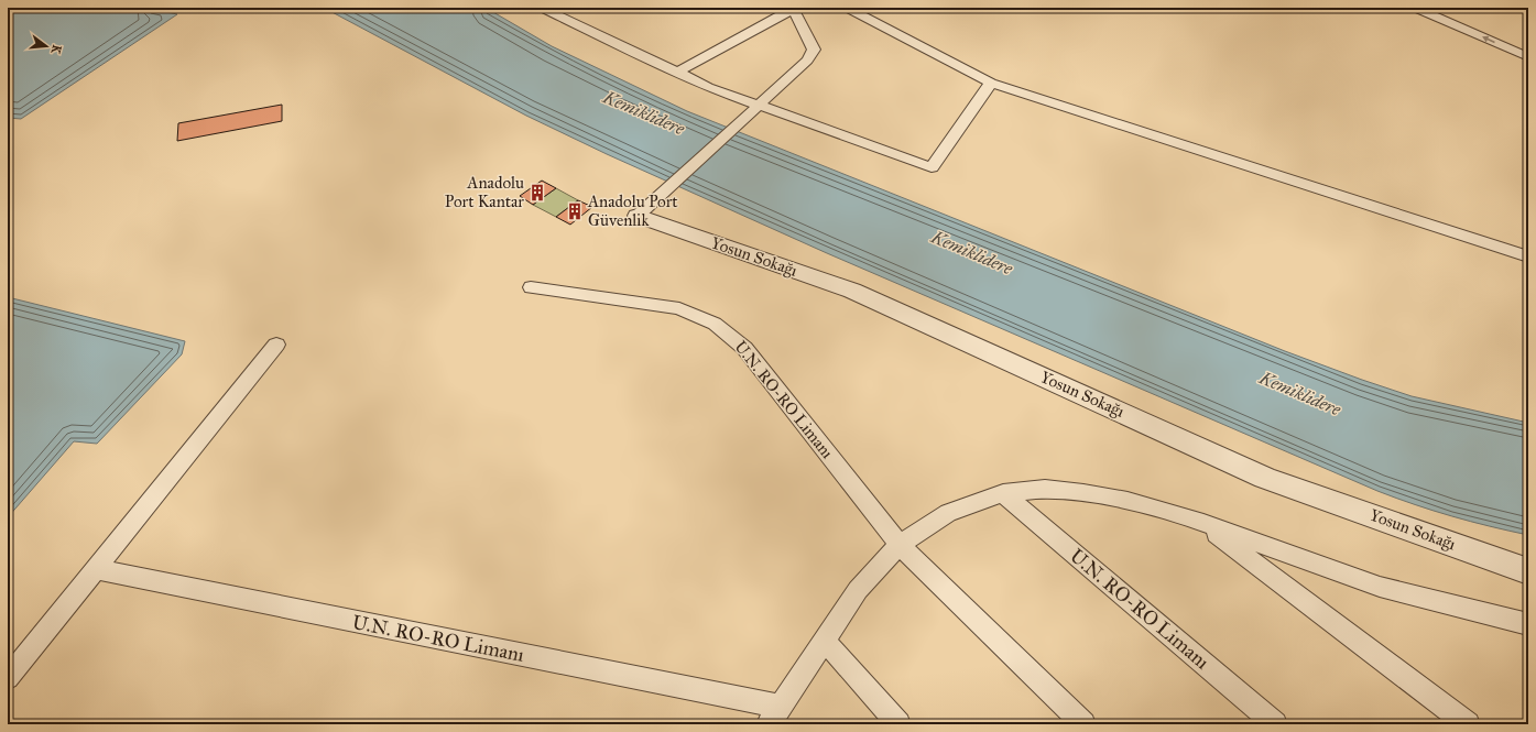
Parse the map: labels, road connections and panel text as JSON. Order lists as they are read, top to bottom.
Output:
{
  "streets": {
    "street": ["Yosun Sokağı"],
    "lane": ["U.N. RO-RO Limanı"]
  },
  "water": ["Kemiklidere"],
  "places": {
    "building": ["Anadolu Port Kantar", "Anadolu Port Güvenlik"]
  },
  "north": "right"
}
